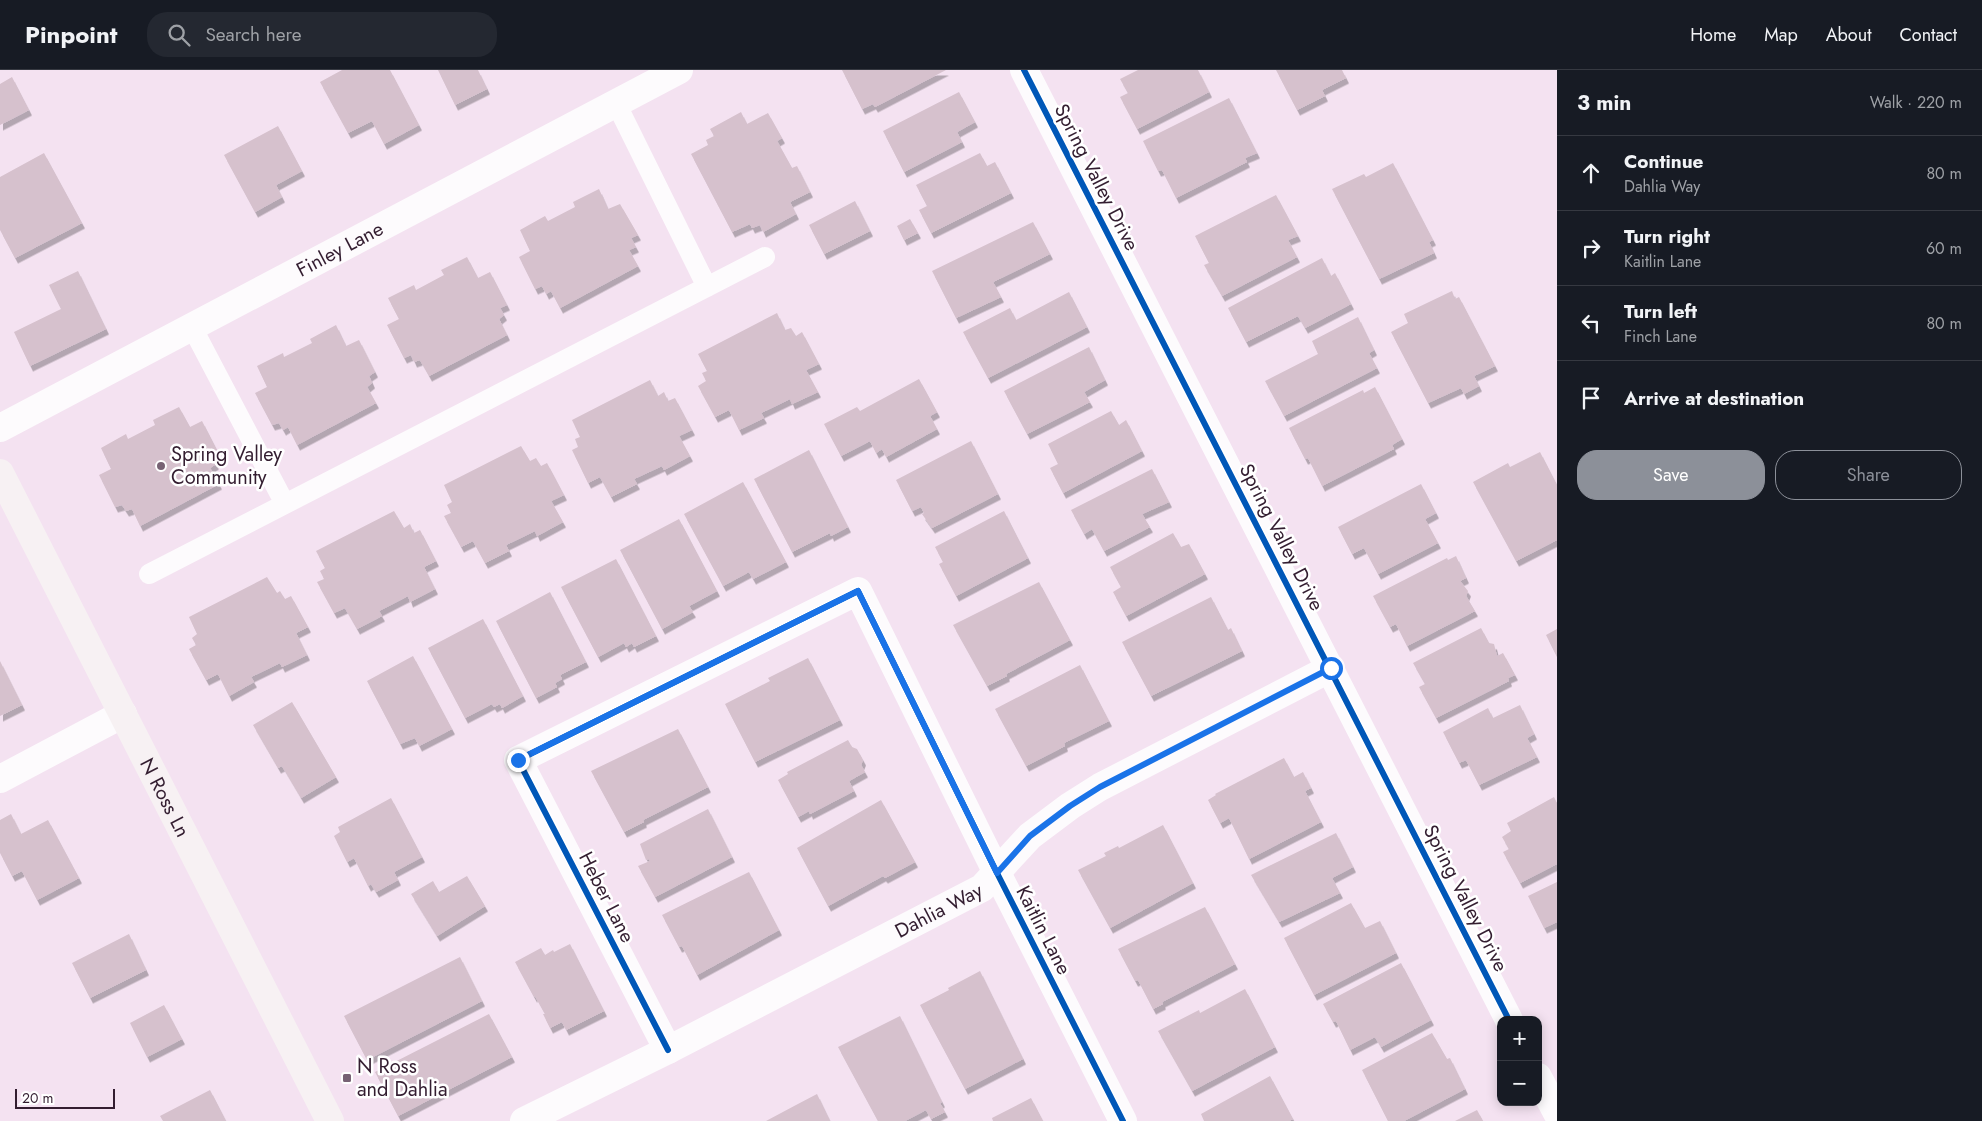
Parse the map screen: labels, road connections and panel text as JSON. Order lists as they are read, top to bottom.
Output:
{
  "streets": {
    "main road": ["N Ross Ln"],
    "street": [
      "Spring Valley Drive",
      "Finley Lane",
      "Heber Lane",
      "Dahlia Way",
      "Kaitlin Lane"
    ]
  },
  "crossings": [
    ["Spring Valley Drive", "Dahlia Way"],
    ["Heber Lane", "Dahlia Way"],
    ["Heber Lane", "Kaitlin Lane"],
    ["Dahlia Way", "Kaitlin Lane"]
  ],
  "places": {
    "other": ["Spring Valley Community"],
    "transit": ["N Ross and Dahlia"]
  },
  "scale_bar": "20 m",
  "page": {
    "header": "Pinpoint",
    "search": "Search here",
    "nav": [
      "Home",
      "Map",
      "About",
      "Contact"
    ],
    "heading": ["3 min", "Walk · 220 m"],
    "list": [
      ["Continue", "Dahlia Way", "80 m"],
      ["Turn right", "Kaitlin Lane", "60 m"],
      ["Turn left", "Finch Lane", "80 m"],
      "Arrive at destination"
    ],
    "buttons": ["Save", "Share"],
    "map_buttons": ["+", "−"],
    "scale": "20 m"
  }
}
